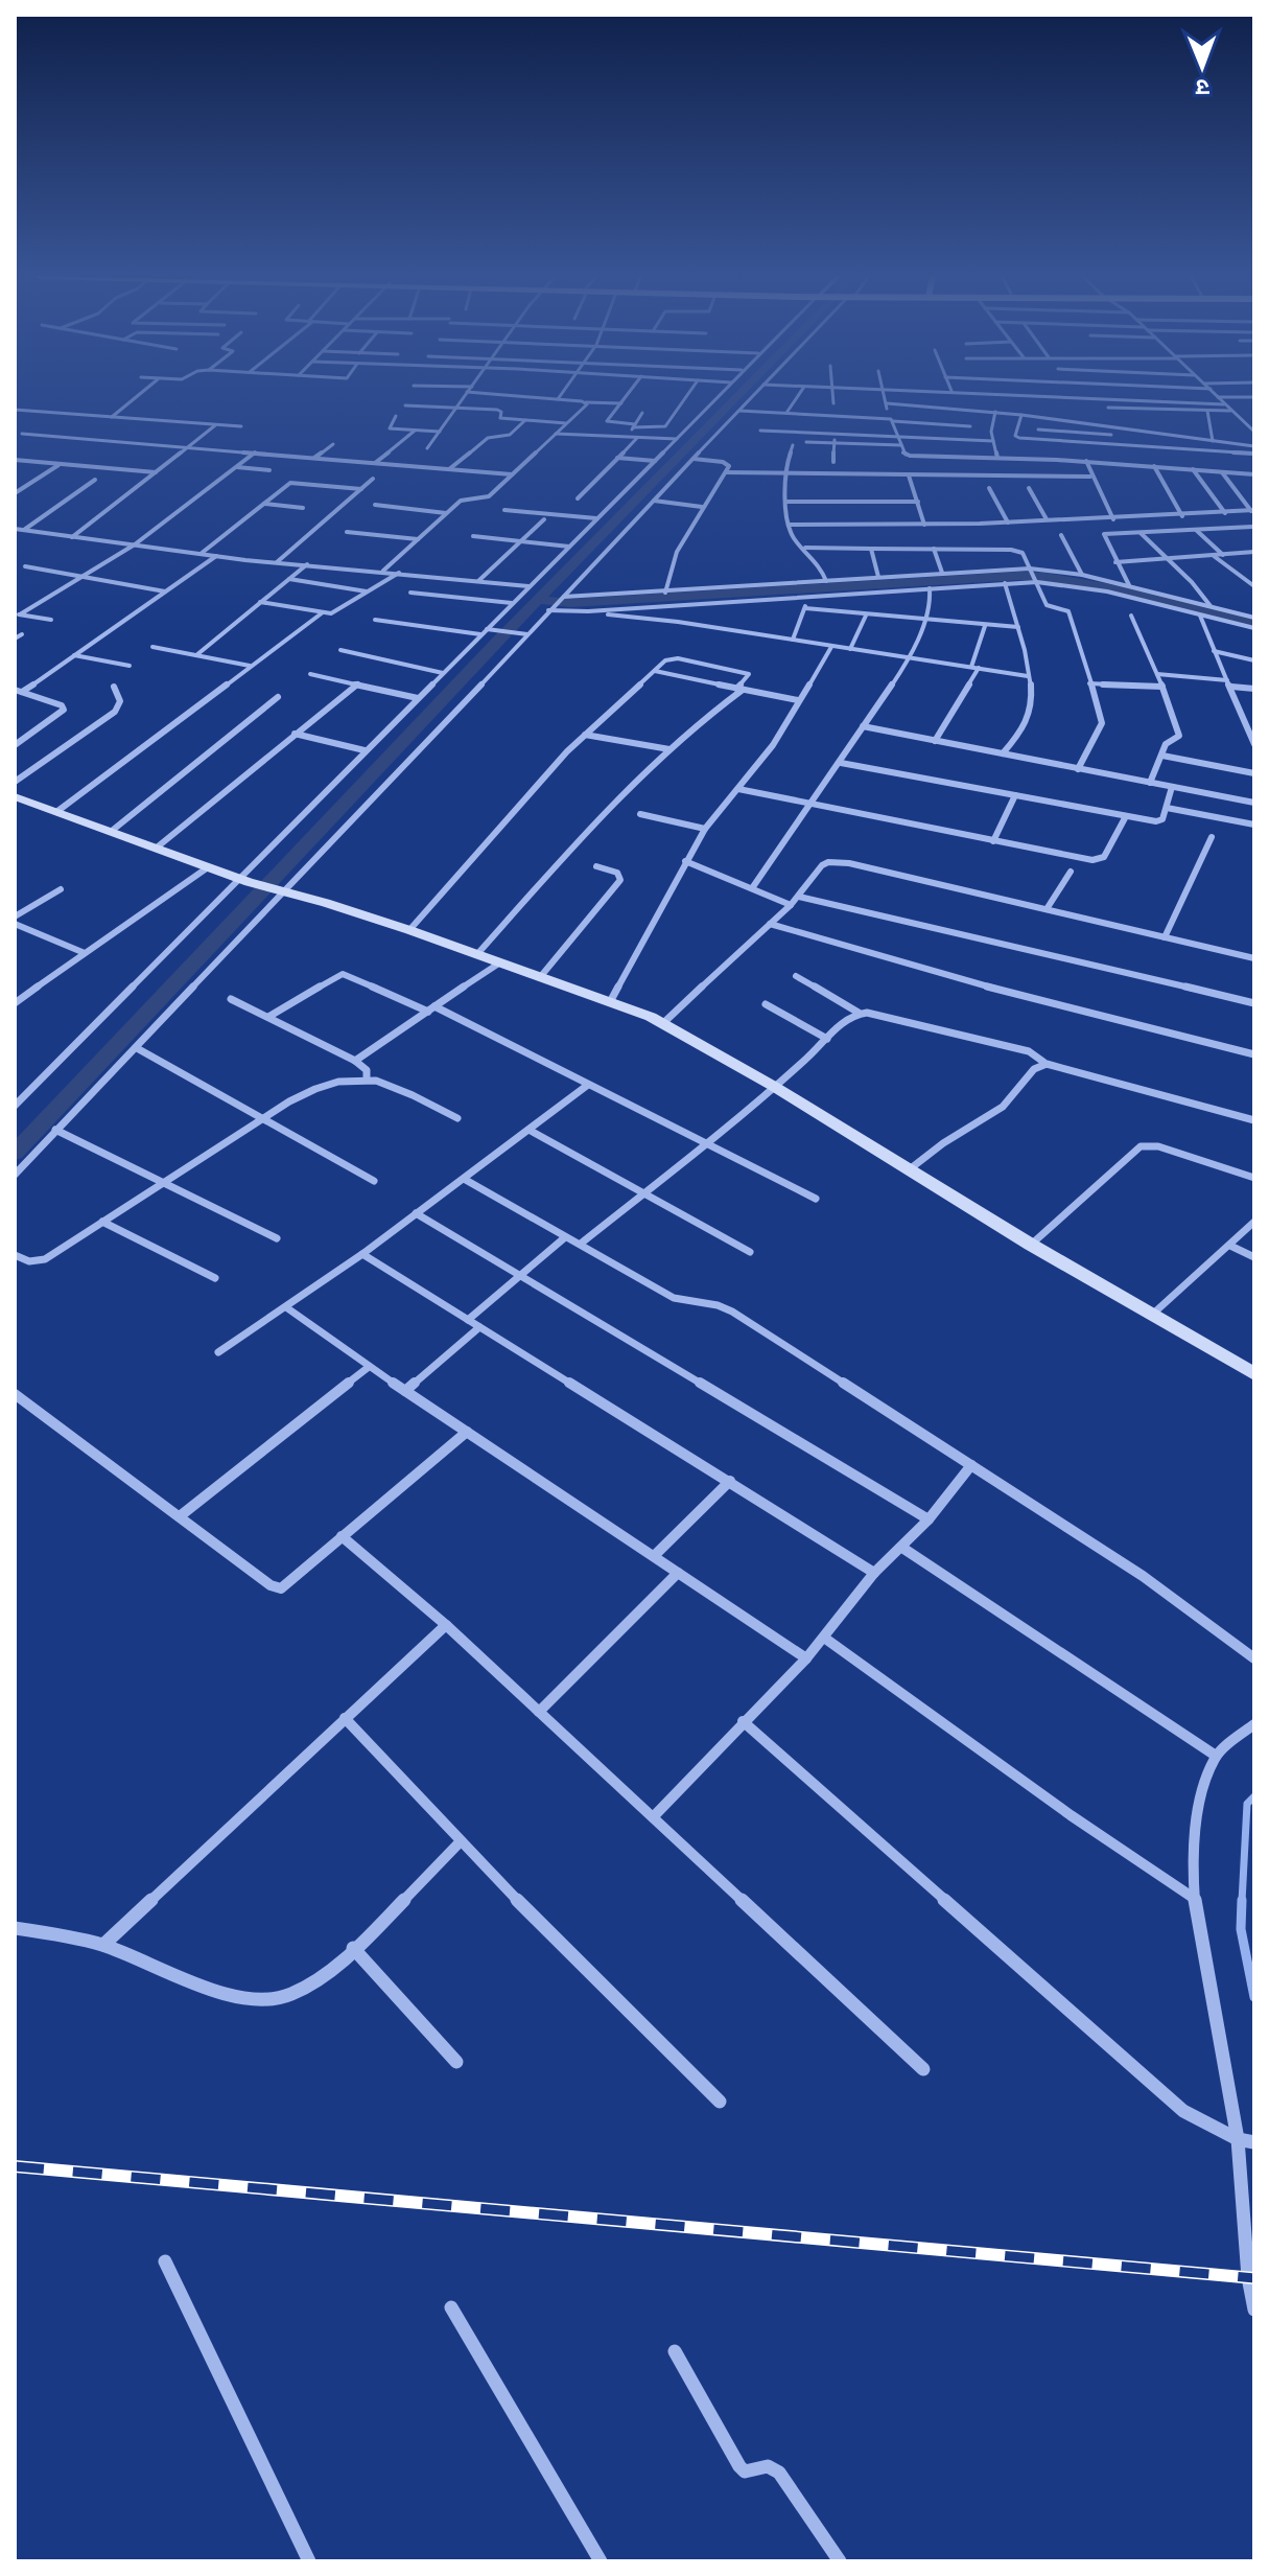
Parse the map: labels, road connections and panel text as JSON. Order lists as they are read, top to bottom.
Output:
{
  "north": "bottom"
}
